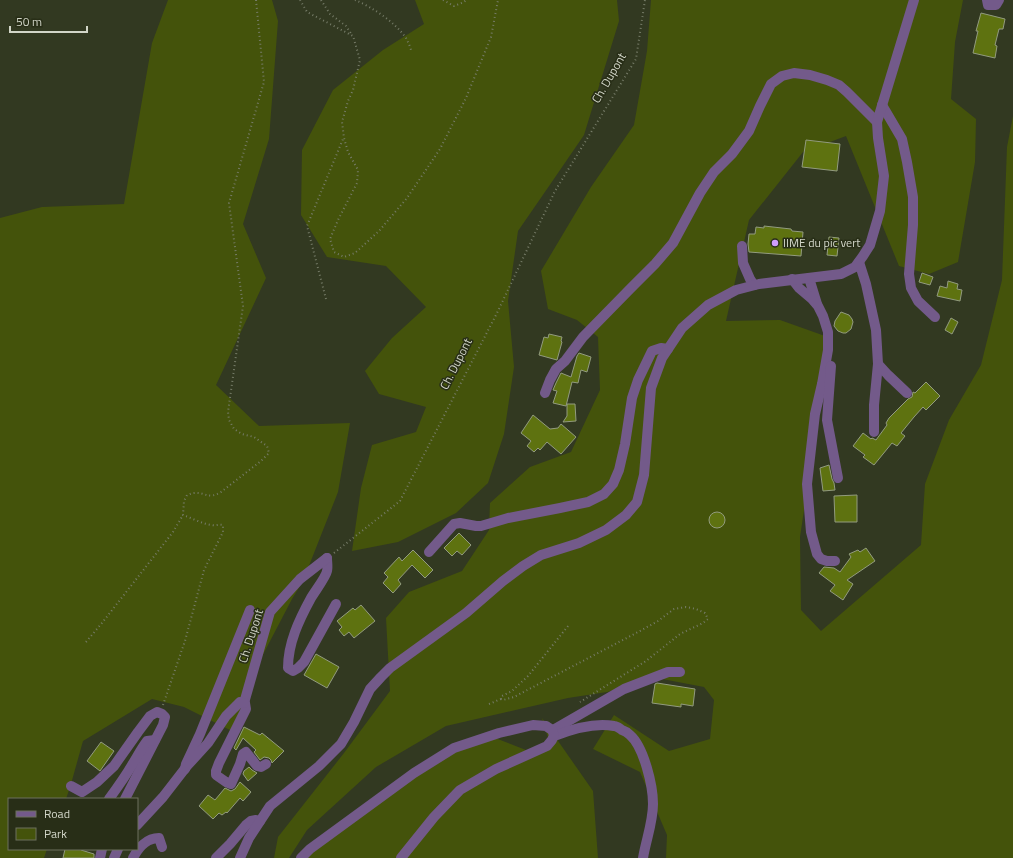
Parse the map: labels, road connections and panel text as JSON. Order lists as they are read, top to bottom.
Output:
{
  "streets": {
    "street": ["Ch. Dupont"]
  },
  "places": ["IIME du pic vert"],
  "legend": ["Road", "Park"],
  "scale_bar": "50 m"
}
